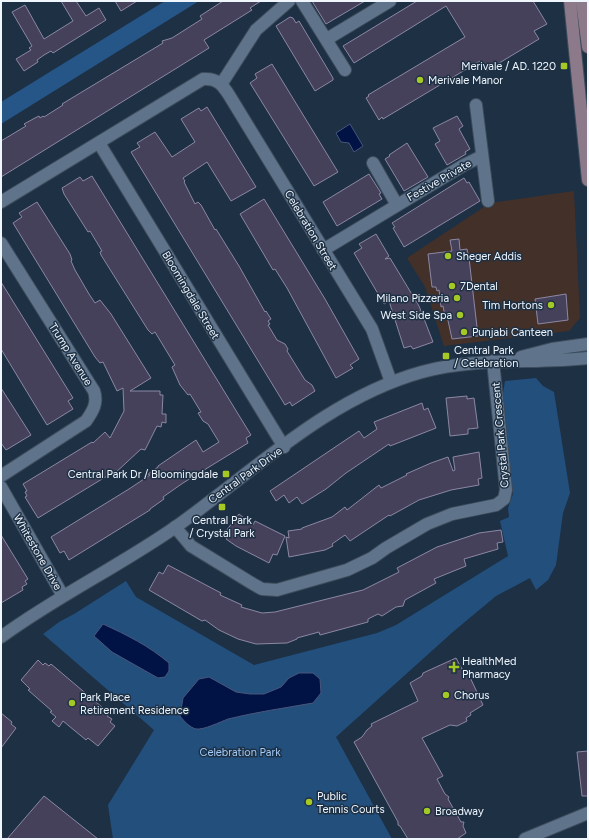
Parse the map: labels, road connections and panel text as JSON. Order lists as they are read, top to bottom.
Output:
{
  "streets": {
    "street": [
      "Festive Private",
      "Celebration Street",
      "Bloomingdale Street",
      "Trump Avenue",
      "Crystal Park Crescent",
      "Central Park Drive",
      "Whitestone Drive"
    ]
  },
  "crossings": [
    ["Festive Private", "Celebration Street"],
    ["Celebration Street", "Central Park Drive"],
    ["Bloomingdale Street", "Central Park Drive"],
    ["Crystal Park Crescent", "Central Park Drive"],
    ["Central Park Drive", "Whitestone Drive"]
  ],
  "parks": ["Celebration Park"],
  "places": {
    "transit": [
      "Merivale / AD. 1220",
      "Central Park / Celebration",
      "Central Park Dr / Bloomingdale",
      "Central Park / Crystal Park"
    ],
    "other": [
      "Merivale Manor",
      "Sheger Addis",
      "7Dental",
      "Milano Pizzeria",
      "Tim Hortons",
      "West Side Spa",
      "Punjabi Canteen",
      "Chorus",
      "Park Place Retirement Residence",
      "Public Tennis Courts",
      "Broadway"
    ],
    "health": ["HealthMed Pharmacy"]
  }
}
